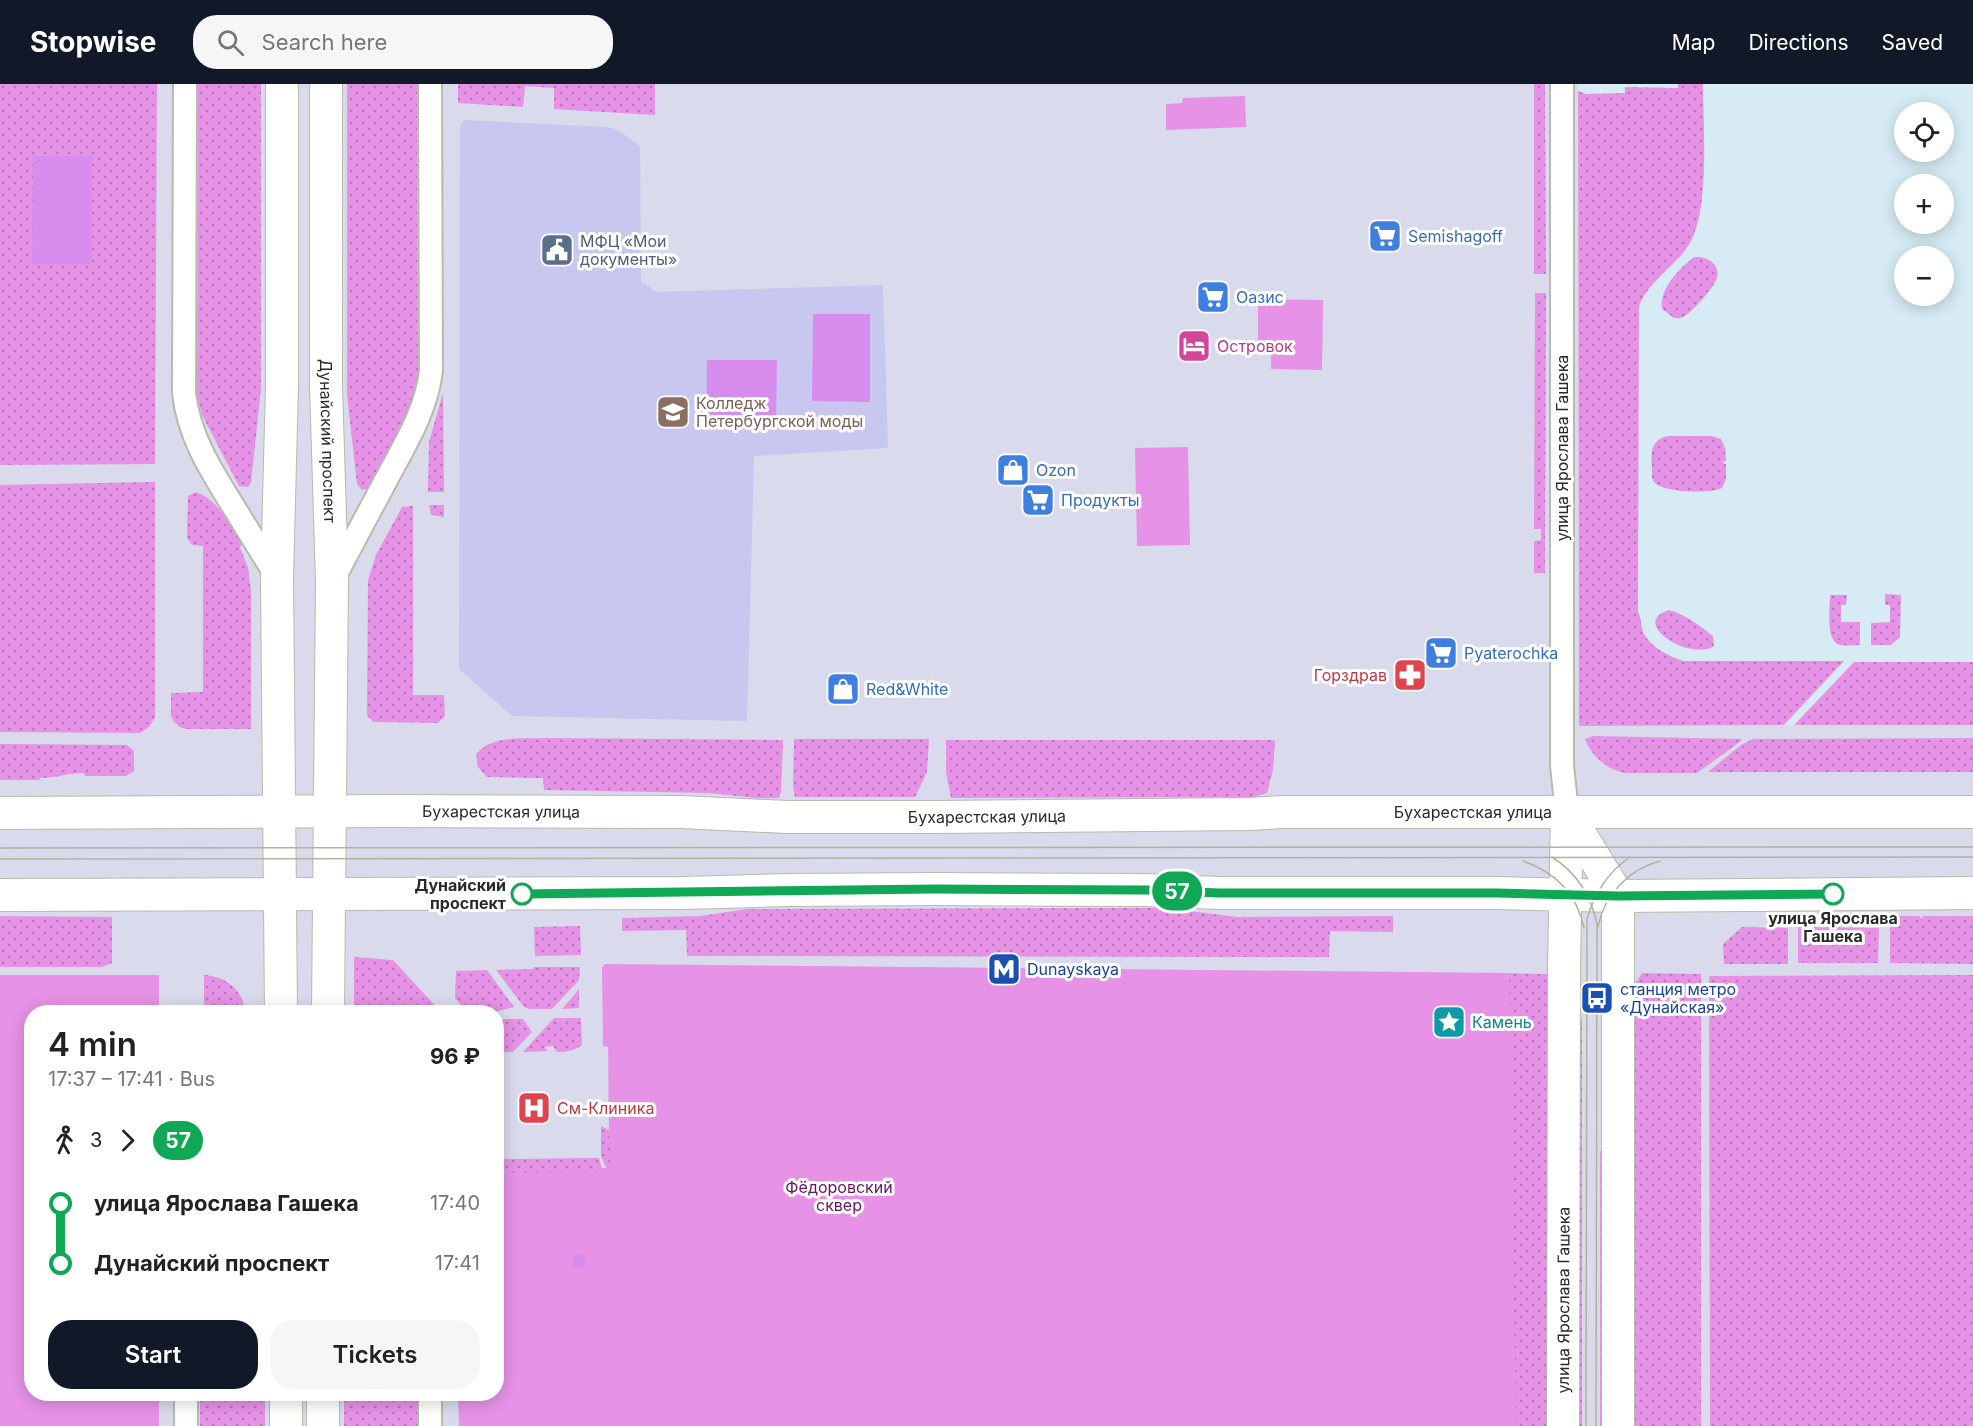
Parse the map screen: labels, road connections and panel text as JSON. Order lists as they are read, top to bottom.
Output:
{
  "streets": {
    "street": ["Дунайский проспект", "улица Ярослава Гашека", "Бухарестская улица"]
  },
  "crossings": [
    ["Дунайский проспект", "Бухарестская улица"],
    ["улица Ярослава Гашека", "Бухарестская улица"]
  ],
  "parks": ["Фёдоровский сквер"],
  "places": {
    "supermarket": [
      "Semishagoff",
      "Оазис",
      "Продукты",
      "Pyaterochka"
    ],
    "public building": ["МФЦ «Мои документы»"],
    "hotel": ["Островок"],
    "school or university": ["Колледж Петербургской моды"],
    "shop": ["Ozon", "Red&White"],
    "pharmacy": ["Горздрав"],
    "other": ["Дунайский проспект", "улица Ярослава Гашека"],
    "metro station": ["Dunayskaya"],
    "bus stop": ["станция метро «Дунайская»"],
    "place": ["Камень"],
    "hospital": ["См-Клиника"]
  },
  "lines": ["bus line 57"],
  "page": {
    "header": "Stopwise",
    "search": "Search here",
    "nav": ["Map", "Directions", "Saved"],
    "on_map": "57",
    "map_buttons": ["+", "−"],
    "heading": ["4 min", "17:37 – 17:41 · Bus", "96 ₽"],
    "legs": ["3", "57"],
    "list": [
      {
        "name": "улица Ярослава Гашека",
        "value": "17:40"
      },
      {
        "name": "Дунайский проспект",
        "value": "17:41"
      }
    ],
    "buttons": ["Start", "Tickets"]
  }
}
